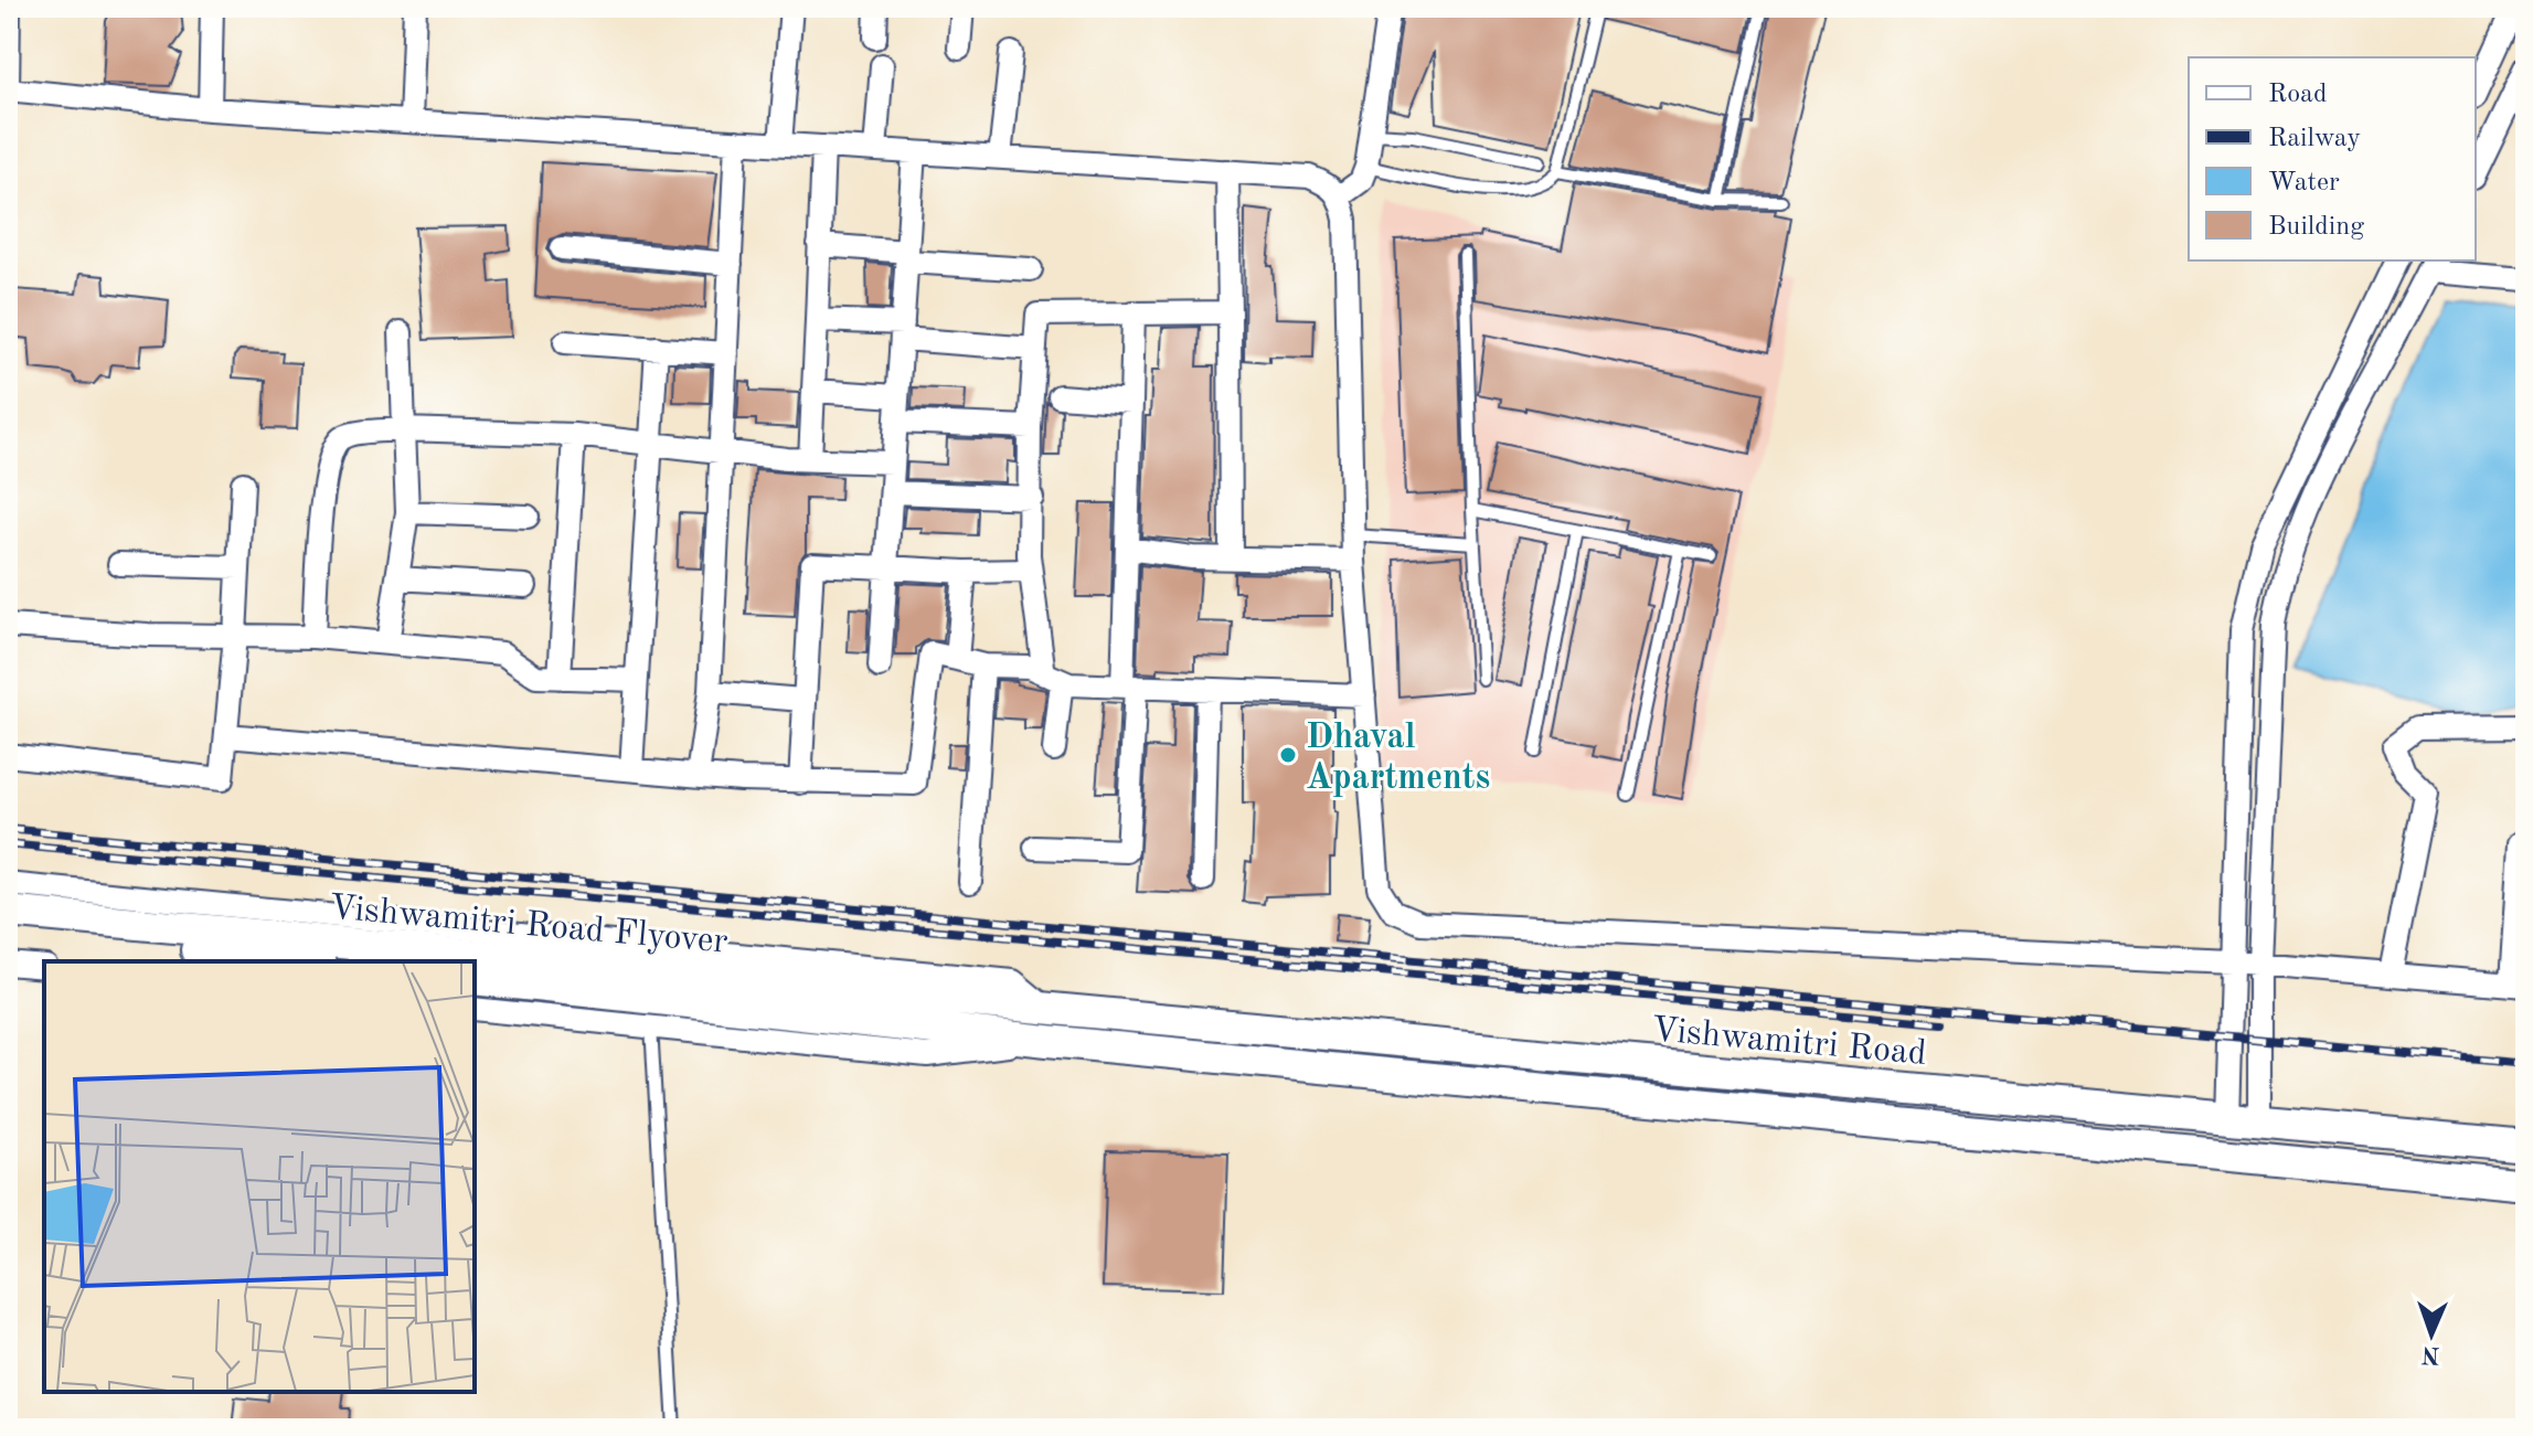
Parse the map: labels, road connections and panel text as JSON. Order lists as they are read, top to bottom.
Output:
{
  "streets": {
    "main road": ["Vishwamitri Road Flyover", "Vishwamitri Road"]
  },
  "crossings": [
    ["Vishwamitri Road Flyover", "Vishwamitri Road"]
  ],
  "places": ["Dhaval Apartments"],
  "legend": [
    "Road",
    "Railway",
    "Water",
    "Building"
  ],
  "north": "bottom"
}
